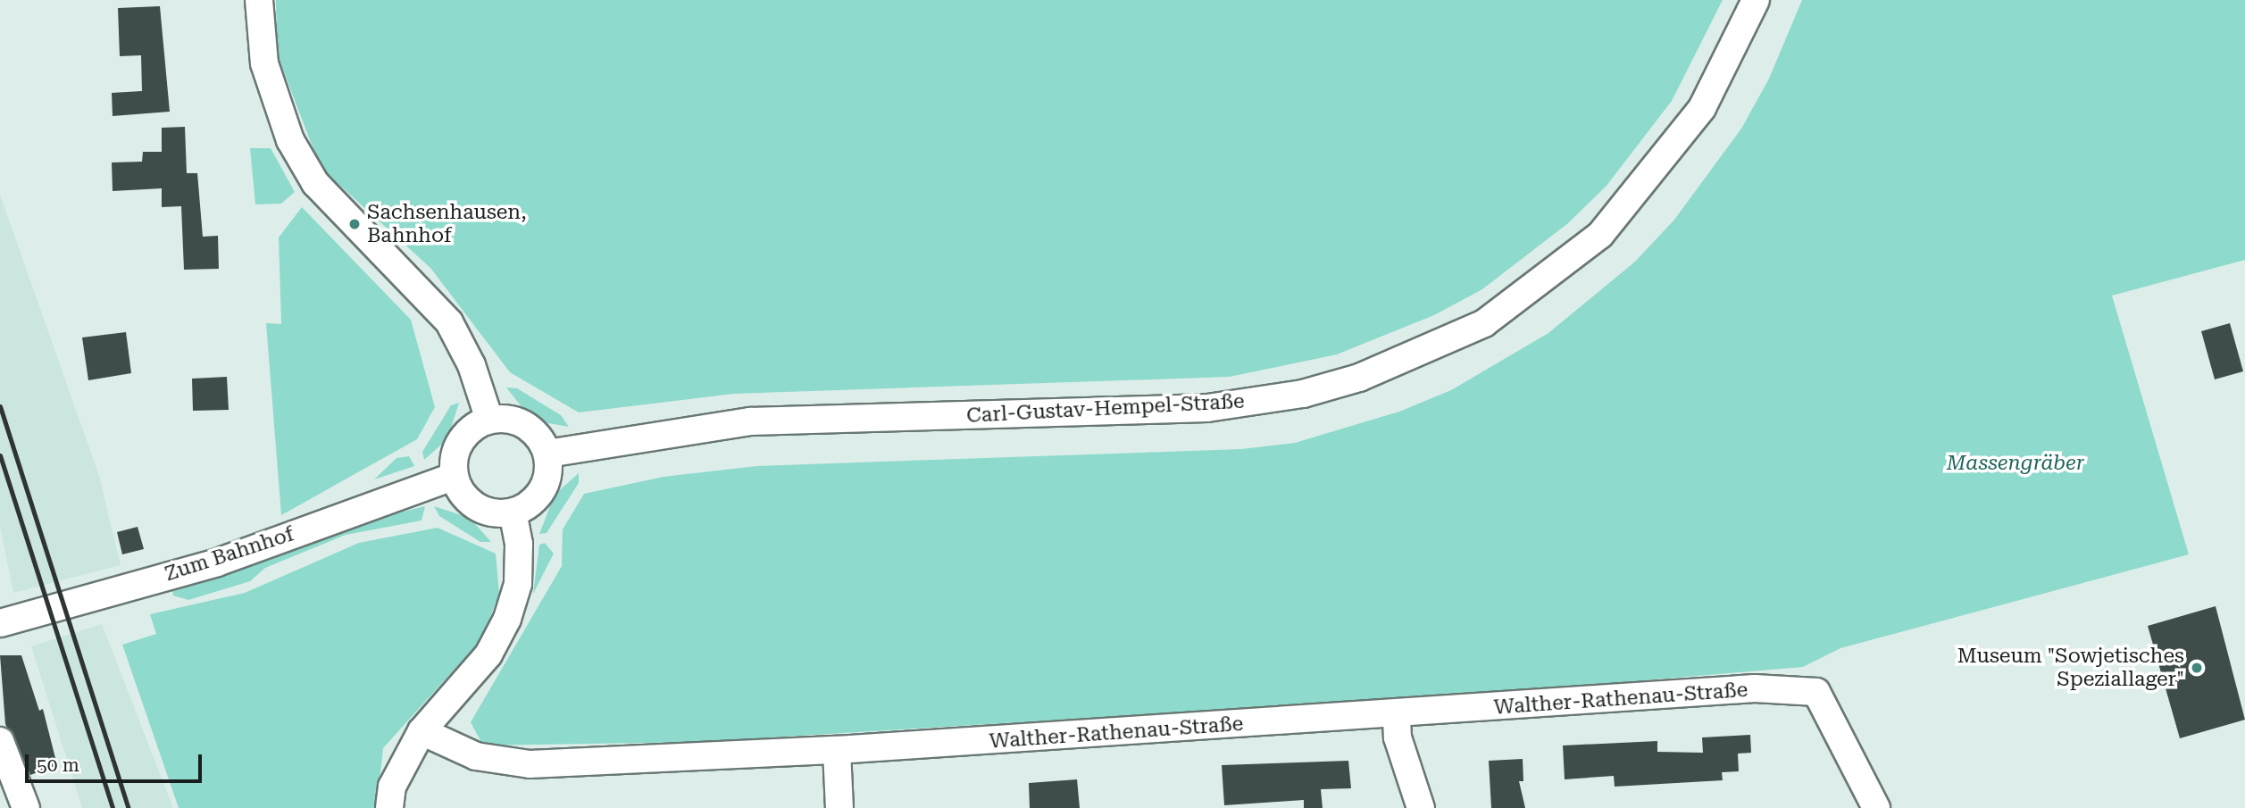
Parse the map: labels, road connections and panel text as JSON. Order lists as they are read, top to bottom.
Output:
{
  "streets": {
    "street": ["Carl-Gustav-Hempel-Straße", "Zum Bahnhof", "Walther-Rathenau-Straße"]
  },
  "crossings": [
    ["Carl-Gustav-Hempel-Straße", "Zum Bahnhof"]
  ],
  "parks": ["Massengräber"],
  "places": ["Sachsenhausen, Bahnhof", "Museum \"Sowjetisches Speziallager\""],
  "scale_bar": "50 m"
}
